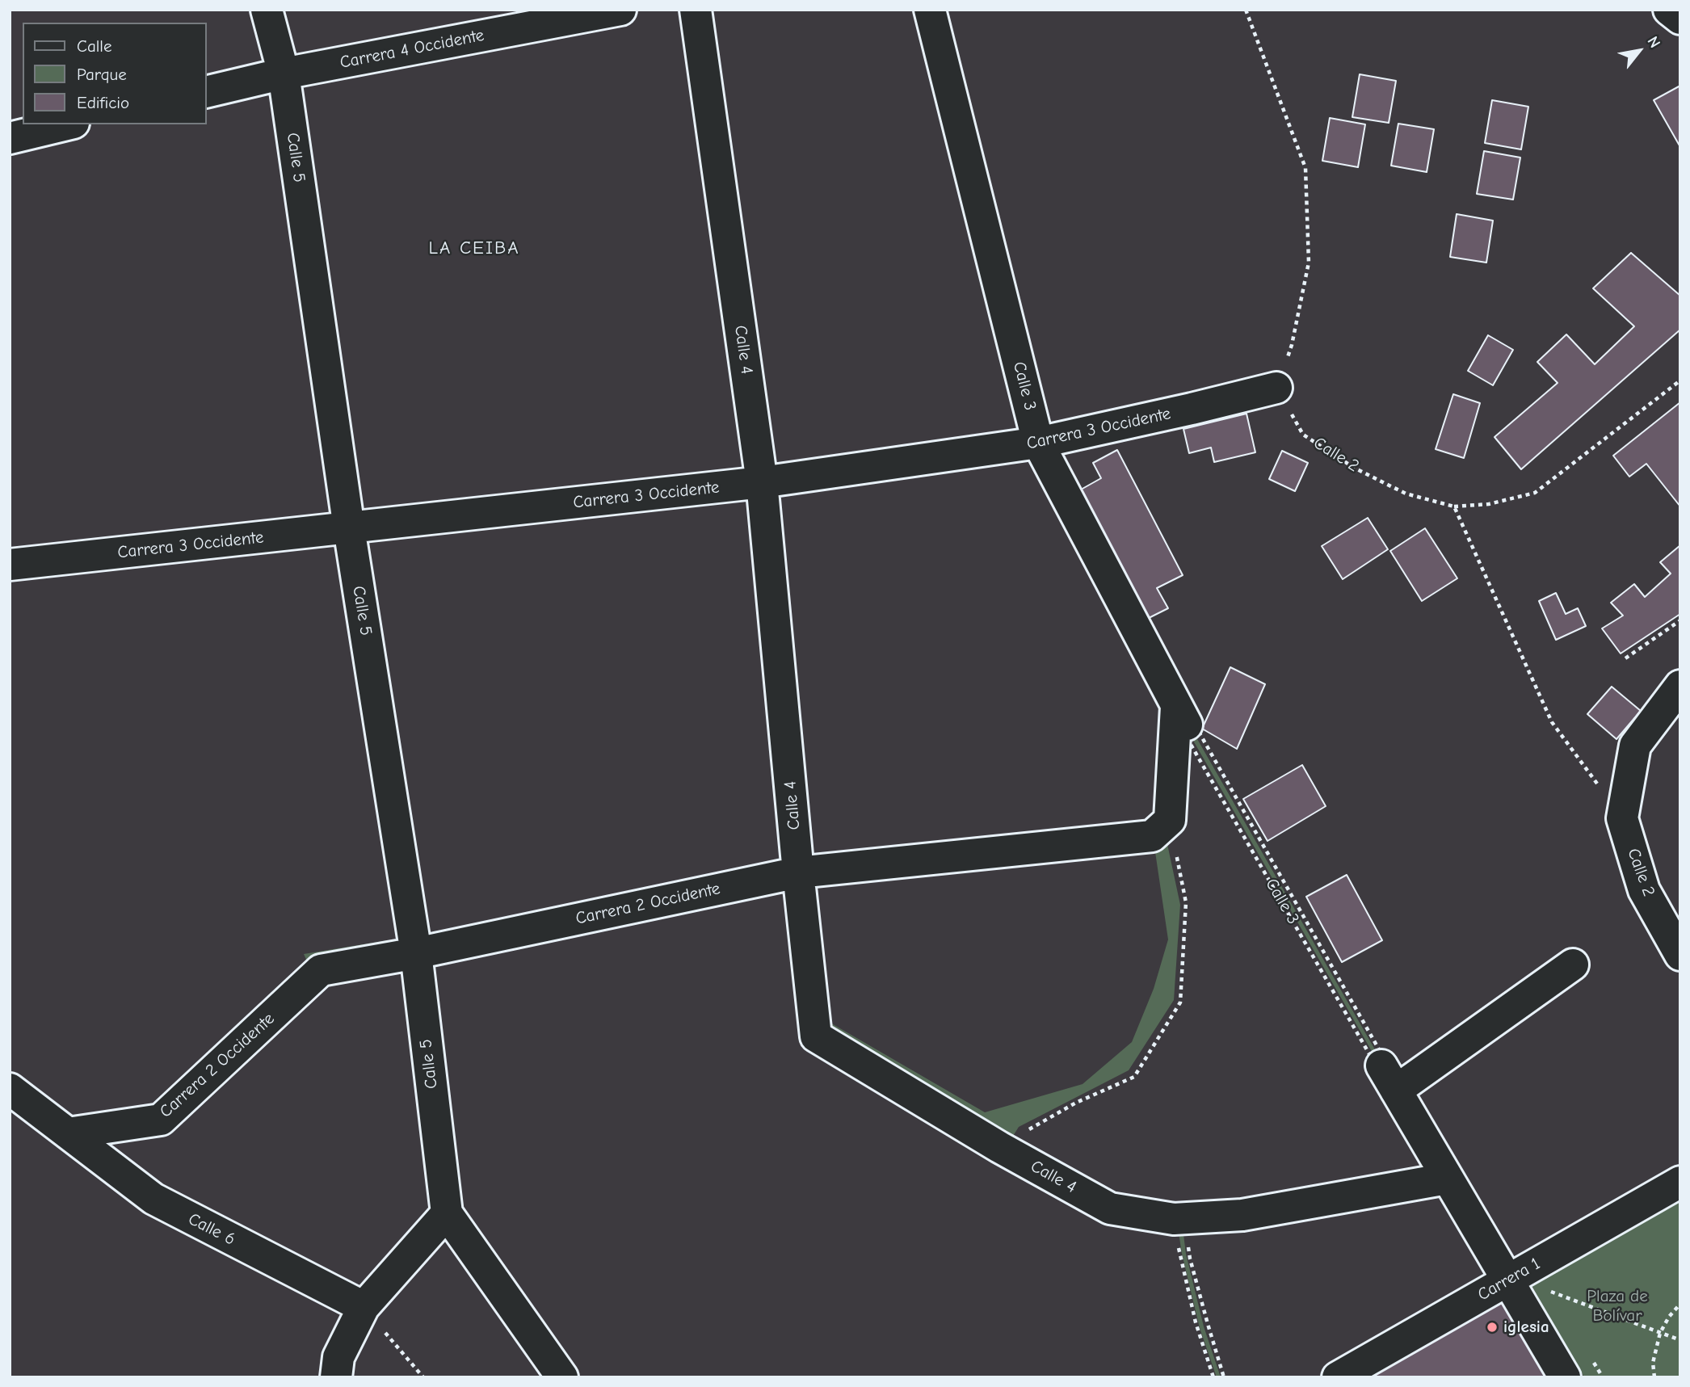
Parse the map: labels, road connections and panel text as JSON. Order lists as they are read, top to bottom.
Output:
{
  "streets": {
    "street": [
      "Carrera 4 Occidente",
      "Calle 5",
      "Calle 4",
      "Calle 3",
      "Carrera 3 Occidente",
      "Calle 2",
      "Carrera 2 Occidente",
      "Calle 6",
      "Carrera 1"
    ]
  },
  "crossings": [
    ["Carrera 4 Occidente", "Calle 5"],
    ["Calle 5", "Carrera 3 Occidente"],
    ["Calle 5", "Carrera 2 Occidente"],
    ["Calle 4", "Carrera 3 Occidente"],
    ["Calle 4", "Carrera 2 Occidente"],
    ["Calle 3", "Carrera 3 Occidente"],
    ["Carrera 3 Occidente", "Calle 2"],
    ["Carrera 2 Occidente", "Calle 6"]
  ],
  "districts": ["LA CEIBA"],
  "parks": ["Plaza de Bolívar"],
  "places": ["iglesia"],
  "legend": ["Calle", "Parque", "Edificio"],
  "north": "top right"
}
